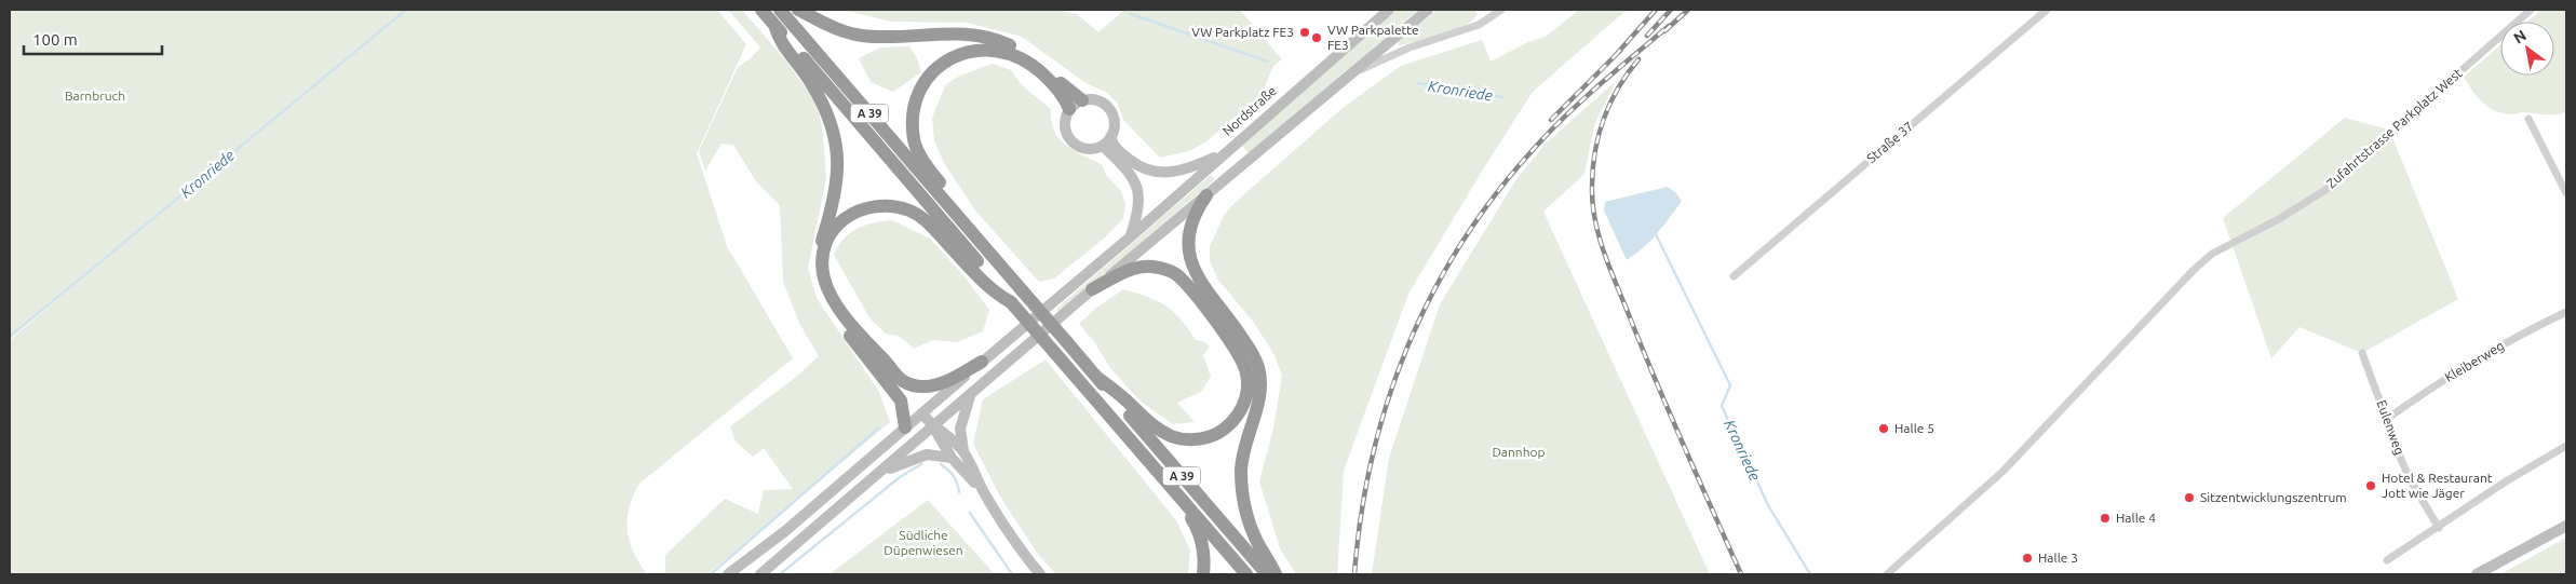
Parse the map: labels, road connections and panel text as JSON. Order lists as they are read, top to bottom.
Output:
{
  "streets": {
    "highway": ["A 39"],
    "street": [
      "Nordstraße",
      "Zufahrtstrasse Parkplatz West",
      "Straße 37",
      "Kleiberweg",
      "Eulenweg"
    ]
  },
  "crossings": [
    ["Kleiberweg", "Eulenweg"]
  ],
  "water": ["Kronriede"],
  "parks": ["Barnbruch", "Dannhop", "Südliche Düpenwiesen"],
  "places": [
    "VW Parkplatz FE3",
    "VW Parkpalette FE3",
    "Halle 5",
    "Hotel & Restaurant Jott wie Jäger",
    "Sitzentwicklungszentrum",
    "Halle 4",
    "Halle 3"
  ],
  "scale_bar": "100 m",
  "north": "top left"
}
